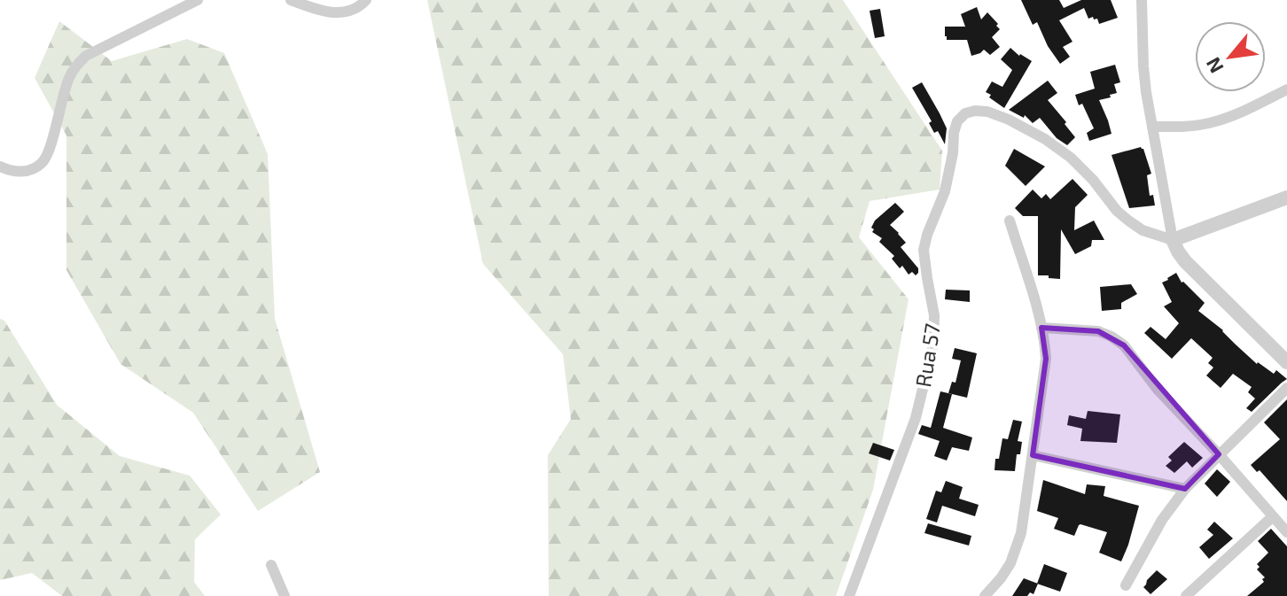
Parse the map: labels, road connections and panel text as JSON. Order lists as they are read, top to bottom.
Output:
{
  "streets": {
    "street": ["Rua 57"]
  },
  "north": "bottom left"
}
